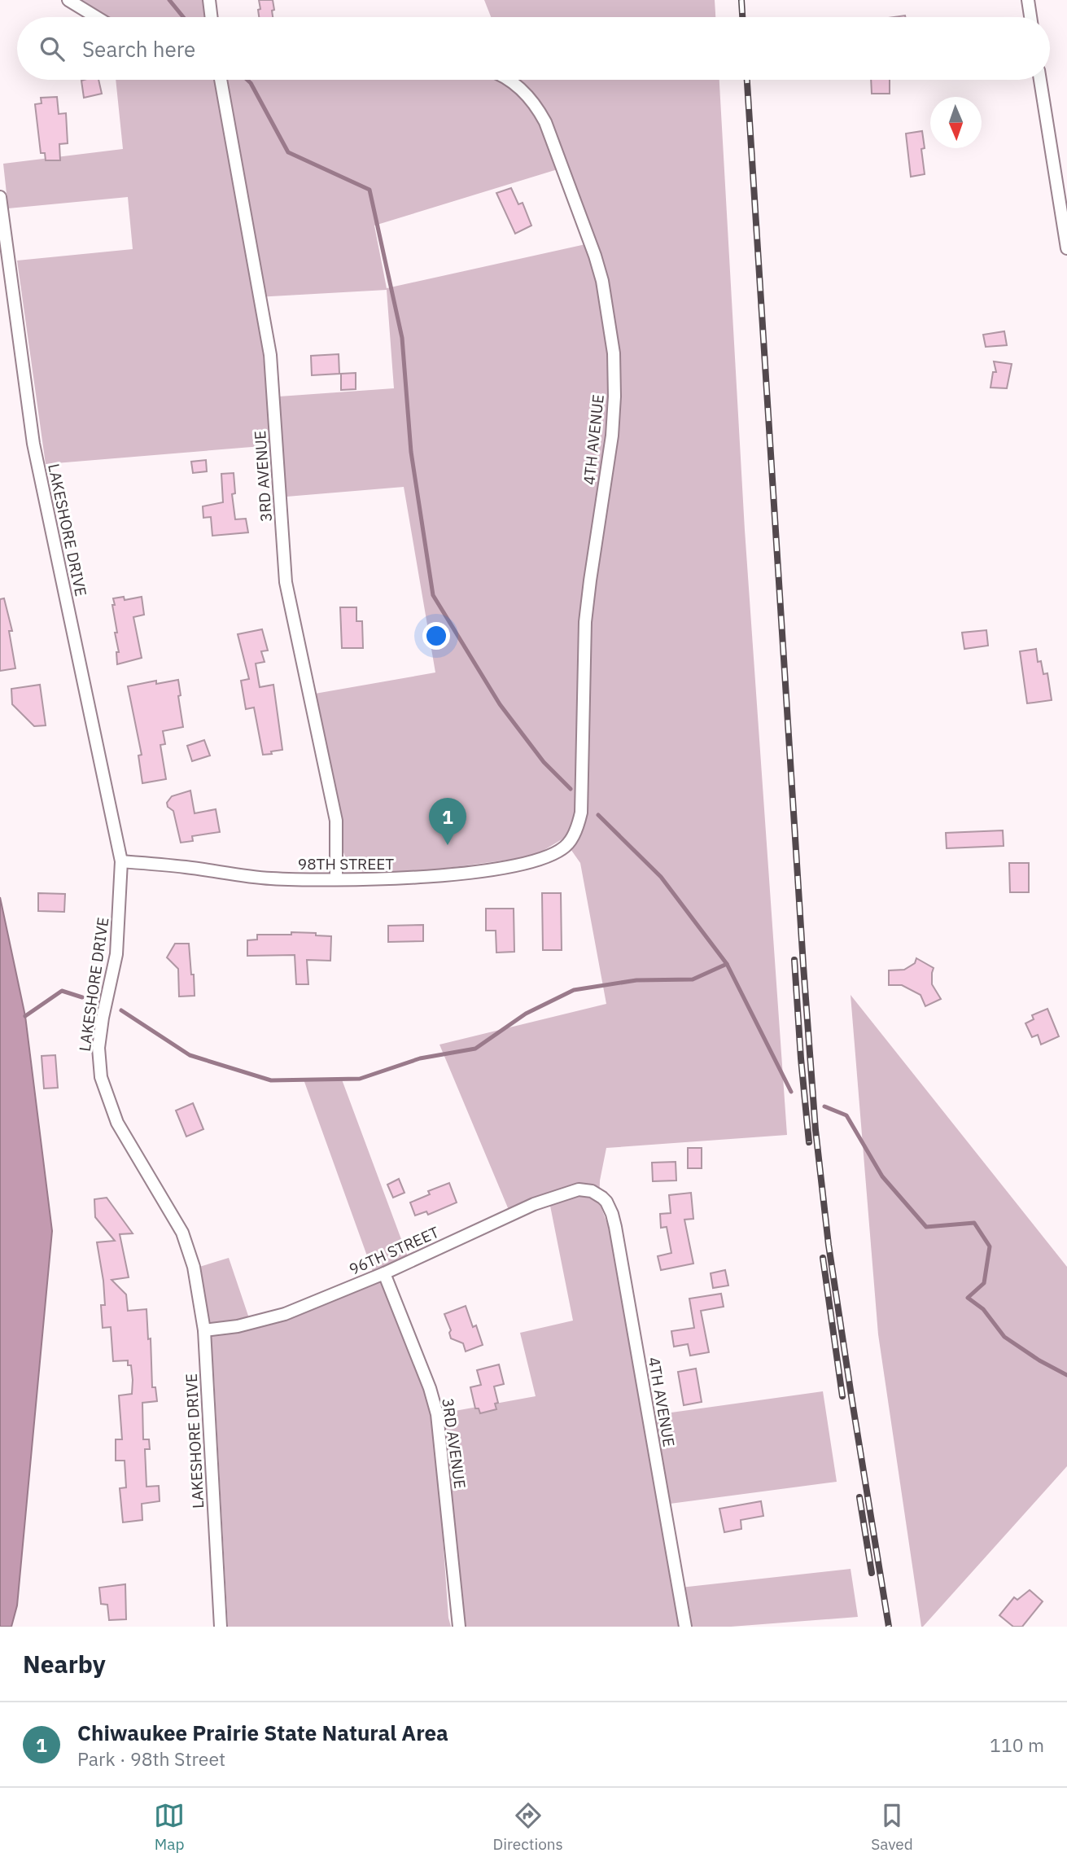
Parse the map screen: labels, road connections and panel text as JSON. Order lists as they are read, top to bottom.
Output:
{
  "streets": {
    "street": [
      "4TH AVENUE",
      "3RD AVENUE",
      "LAKESHORE DRIVE",
      "98TH STREET",
      "96TH STREET"
    ]
  },
  "crossings": [
    ["4TH AVENUE", "98TH STREET"],
    ["4TH AVENUE", "96TH STREET"],
    ["3RD AVENUE", "98TH STREET"],
    ["3RD AVENUE", "96TH STREET"],
    ["LAKESHORE DRIVE", "98TH STREET"],
    ["LAKESHORE DRIVE", "96TH STREET"]
  ],
  "north": "bottom",
  "page": {
    "search": "Search here",
    "pins": "1",
    "heading": "Nearby",
    "list": [
      {
        "mark": "1",
        "name": "Chiwaukee Prairie State Natural Area",
        "note": "Park · 98th Street",
        "value": "110 m"
      }
    ],
    "nav": ["Map", "Directions", "Saved"]
  }
}
